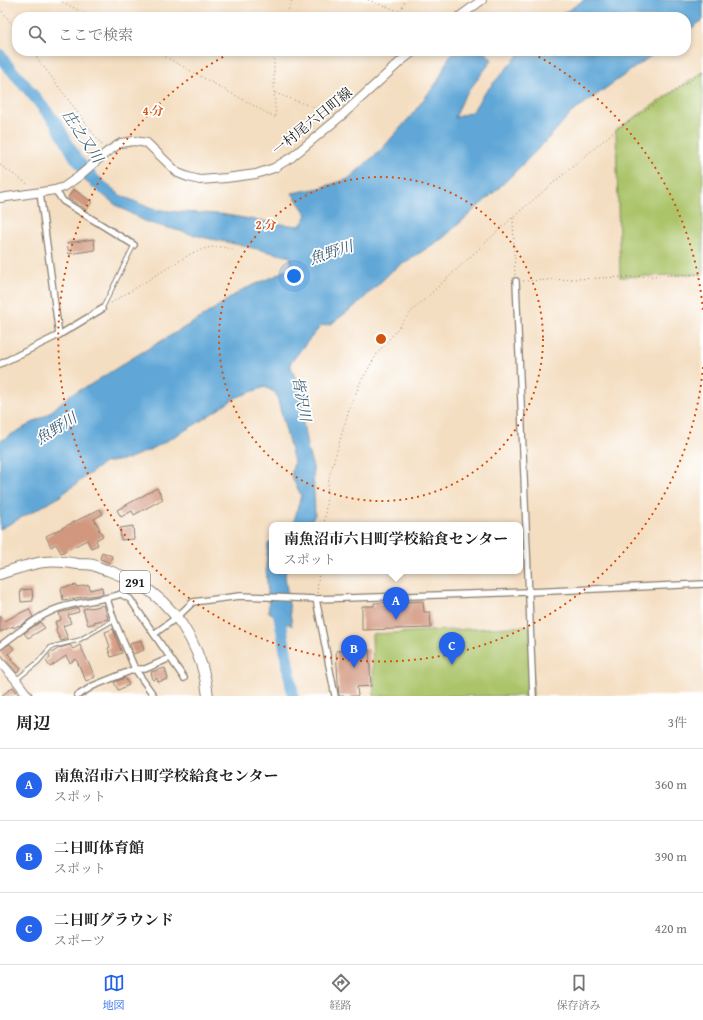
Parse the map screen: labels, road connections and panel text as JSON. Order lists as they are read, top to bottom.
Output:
{
  "streets": {
    "highway": ["291"],
    "main road": ["一村尾六日町線"]
  },
  "water": ["庄之又川", "魚野川", "皆沢川"],
  "page": {
    "search": "ここで検索",
    "popup": ["南魚沼市六日町学校給食センター", "スポット"],
    "pins": ["A", "C", "B"],
    "heading": ["周辺", "3件"],
    "list": [
      {
        "mark": "A",
        "name": "南魚沼市六日町学校給食センター",
        "note": "スポット",
        "value": "360 m"
      },
      {
        "mark": "B",
        "name": "二日町体育館",
        "note": "スポット",
        "value": "390 m"
      },
      {
        "mark": "C",
        "name": "二日町グラウンド",
        "note": "スポーツ",
        "value": "420 m"
      }
    ],
    "nav": ["地図", "経路", "保存済み"]
  },
  "rings": ["4 分", "2 分"]
}
